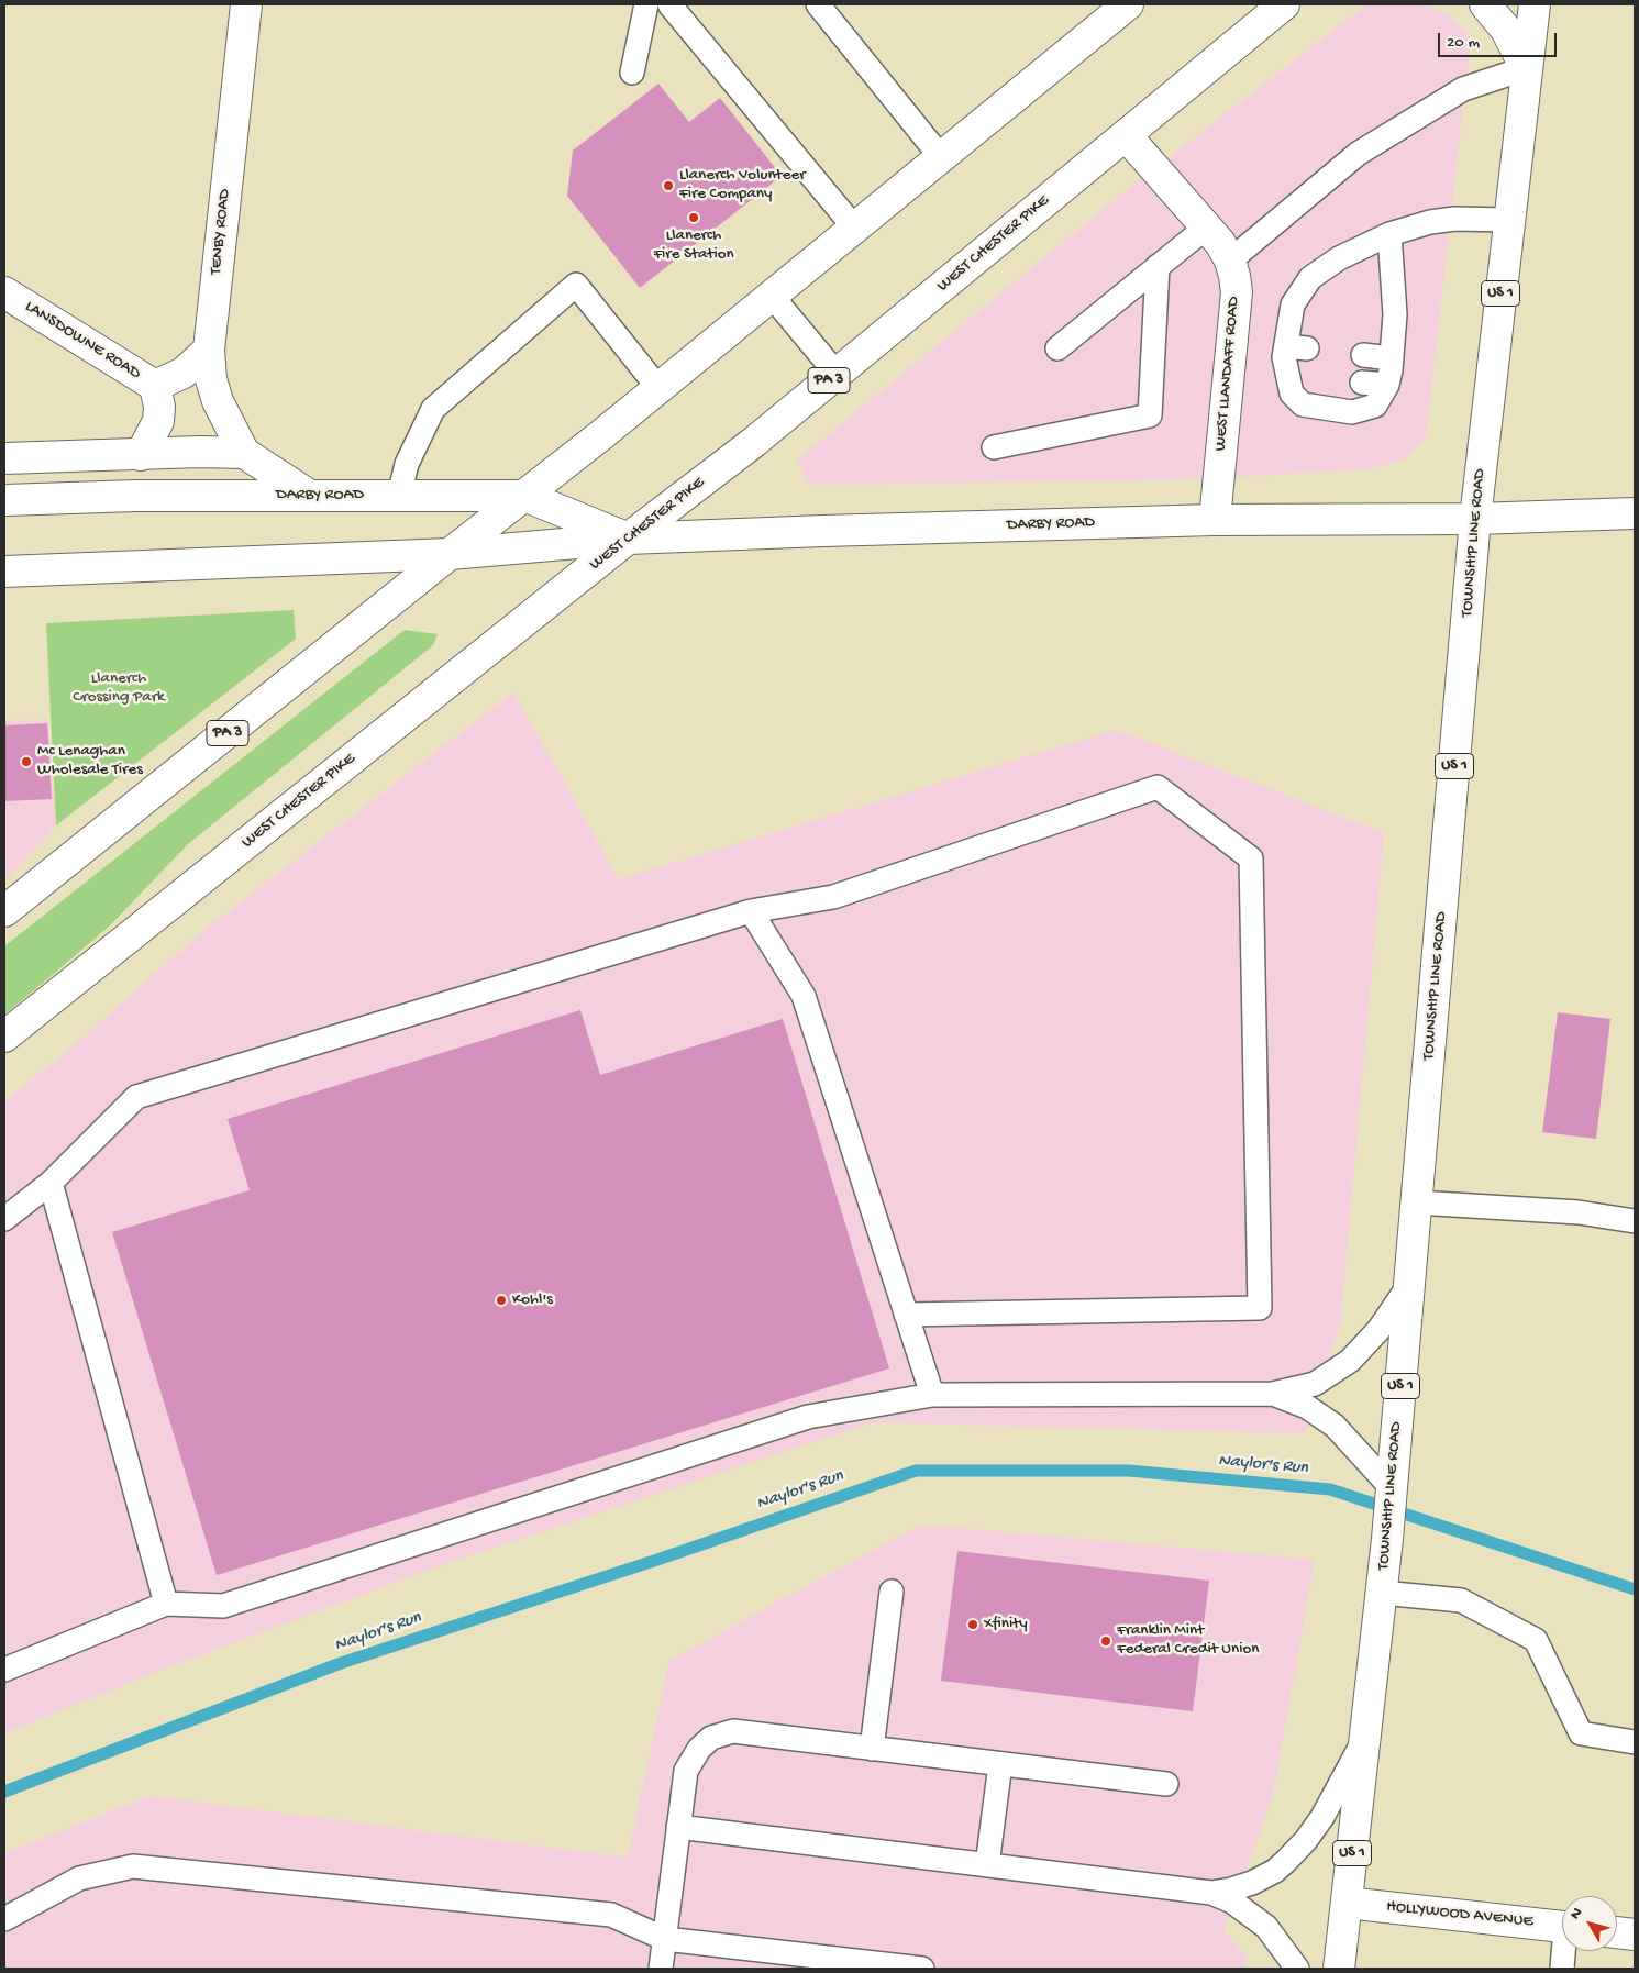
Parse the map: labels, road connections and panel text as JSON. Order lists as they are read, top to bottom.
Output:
{
  "streets": {
    "main road": [
      "TENBY ROAD",
      "WEST CHESTER PIKE",
      "US 1",
      "LANSDOWNE ROAD",
      "WEST LLANDAFF ROAD",
      "PA 3",
      "DARBY ROAD",
      "TOWNSHIP LINE ROAD",
      "HOLLYWOOD AVENUE"
    ]
  },
  "crossings": [
    ["WEST CHESTER PIKE", "WEST LLANDAFF ROAD"],
    ["WEST CHESTER PIKE", "DARBY ROAD"],
    ["WEST LLANDAFF ROAD", "DARBY ROAD"],
    ["PA 3", "DARBY ROAD"],
    ["DARBY ROAD", "TOWNSHIP LINE ROAD"],
    ["TOWNSHIP LINE ROAD", "HOLLYWOOD AVENUE"]
  ],
  "water": ["Naylor's Run"],
  "parks": ["Llanerch Crossing Park"],
  "places": [
    "Llanerch Volunteer Fire Company",
    "Llanerch Fire Station",
    "Mc Lenaghan Wholesale Tires",
    "Kohl's",
    "Xfinity",
    "Franklin Mint Federal Credit Union"
  ],
  "scale_bar": "20 m",
  "north": "top left"
}
